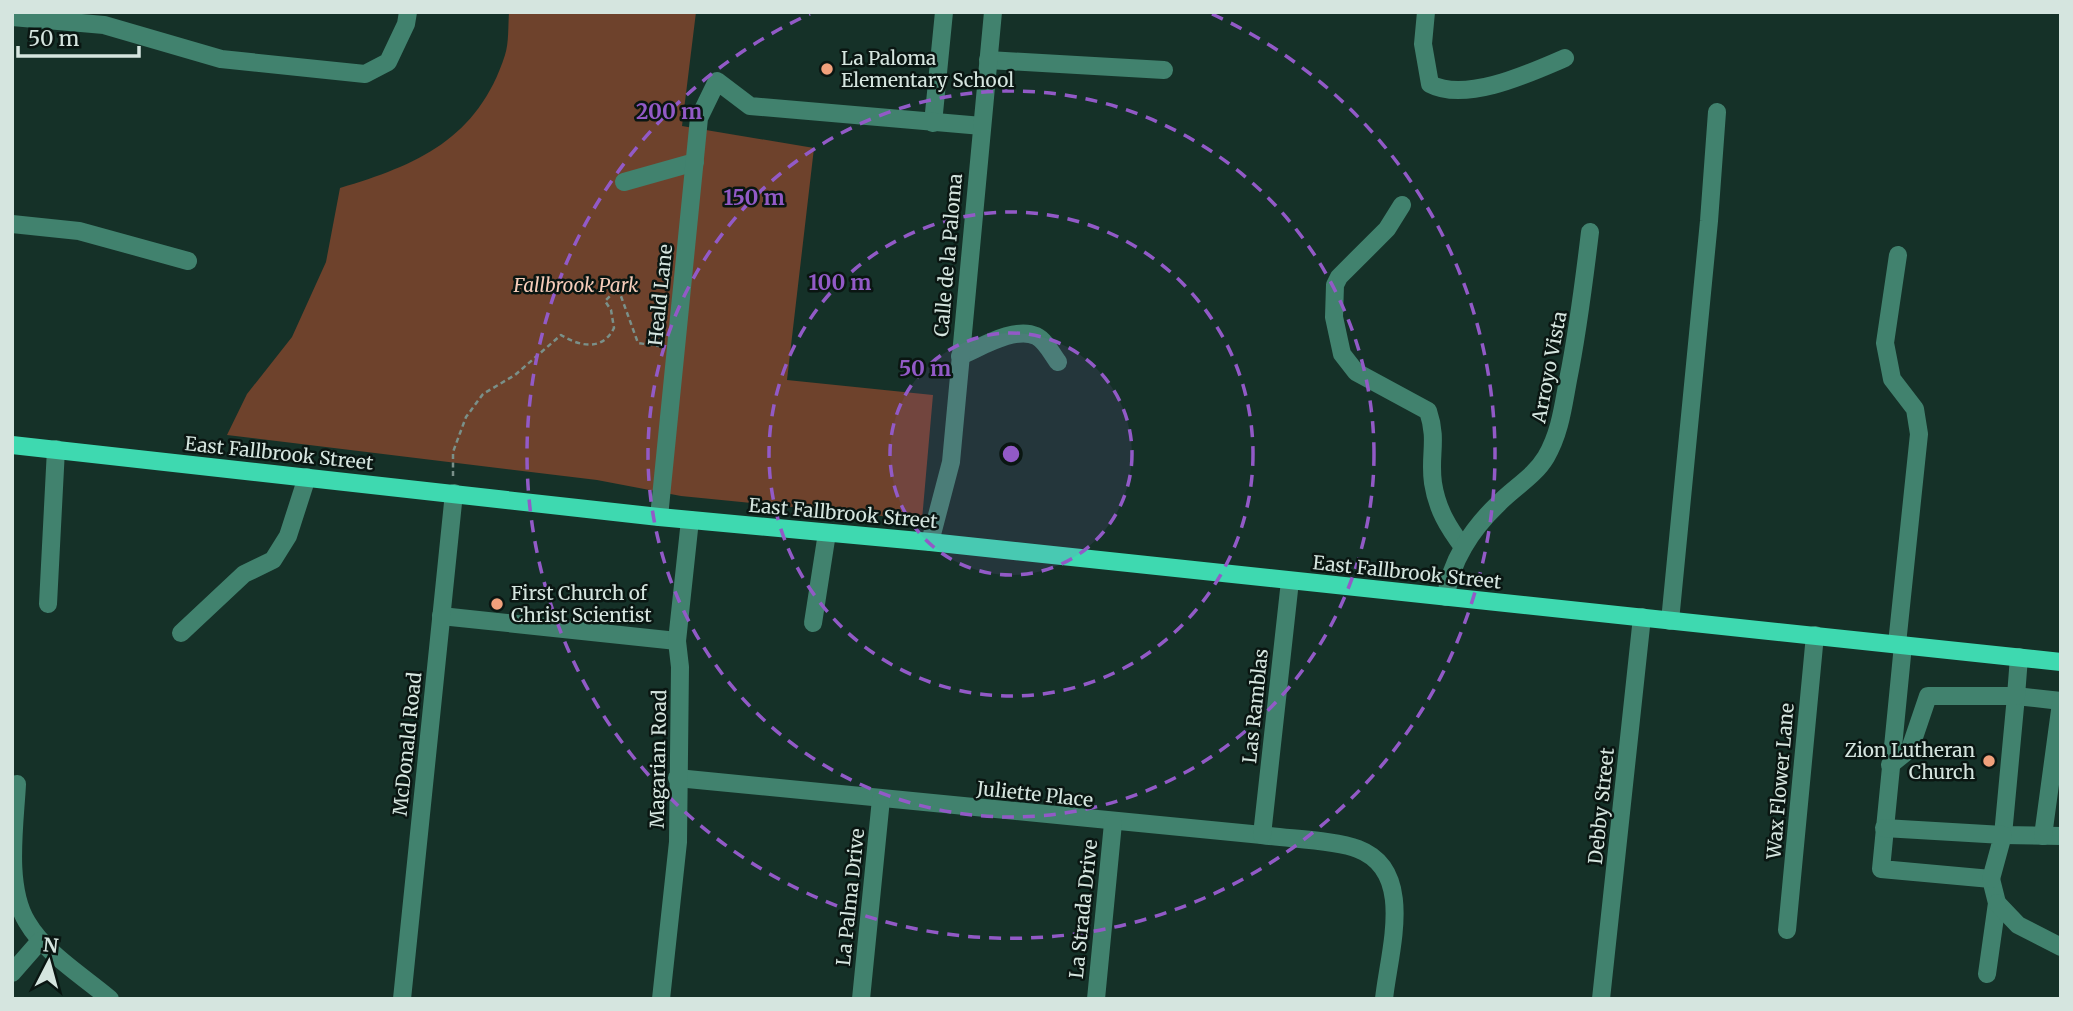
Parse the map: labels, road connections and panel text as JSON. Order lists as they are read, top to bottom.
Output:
{
  "streets": {
    "main road": ["East Fallbrook Street"],
    "street": [
      "Calle de la Paloma",
      "Heald Lane",
      "Arroyo Vista",
      "Las Ramblas",
      "McDonald Road",
      "Magarian Road",
      "Wax Flower Lane",
      "Juliette Place",
      "Debby Street",
      "La Palma Drive",
      "La Strada Drive"
    ]
  },
  "crossings": [
    ["Calle de la Paloma", "East Fallbrook Street"],
    ["Heald Lane", "East Fallbrook Street"],
    ["Arroyo Vista", "East Fallbrook Street"],
    ["East Fallbrook Street", "Las Ramblas"],
    ["East Fallbrook Street", "McDonald Road"],
    ["East Fallbrook Street", "Magarian Road"],
    ["East Fallbrook Street", "Wax Flower Lane"],
    ["East Fallbrook Street", "Debby Street"],
    ["Las Ramblas", "Juliette Place"],
    ["Magarian Road", "Juliette Place"],
    ["Juliette Place", "La Palma Drive"],
    ["Juliette Place", "La Strada Drive"]
  ],
  "parks": ["Fallbrook Park"],
  "places": ["La Paloma Elementary School", "First Church of Christ Scientist", "Zion Lutheran Church"],
  "scale_bar": "50 m",
  "north": "top",
  "rings": [
    "200 m",
    "150 m",
    "100 m",
    "50 m"
  ]
}
